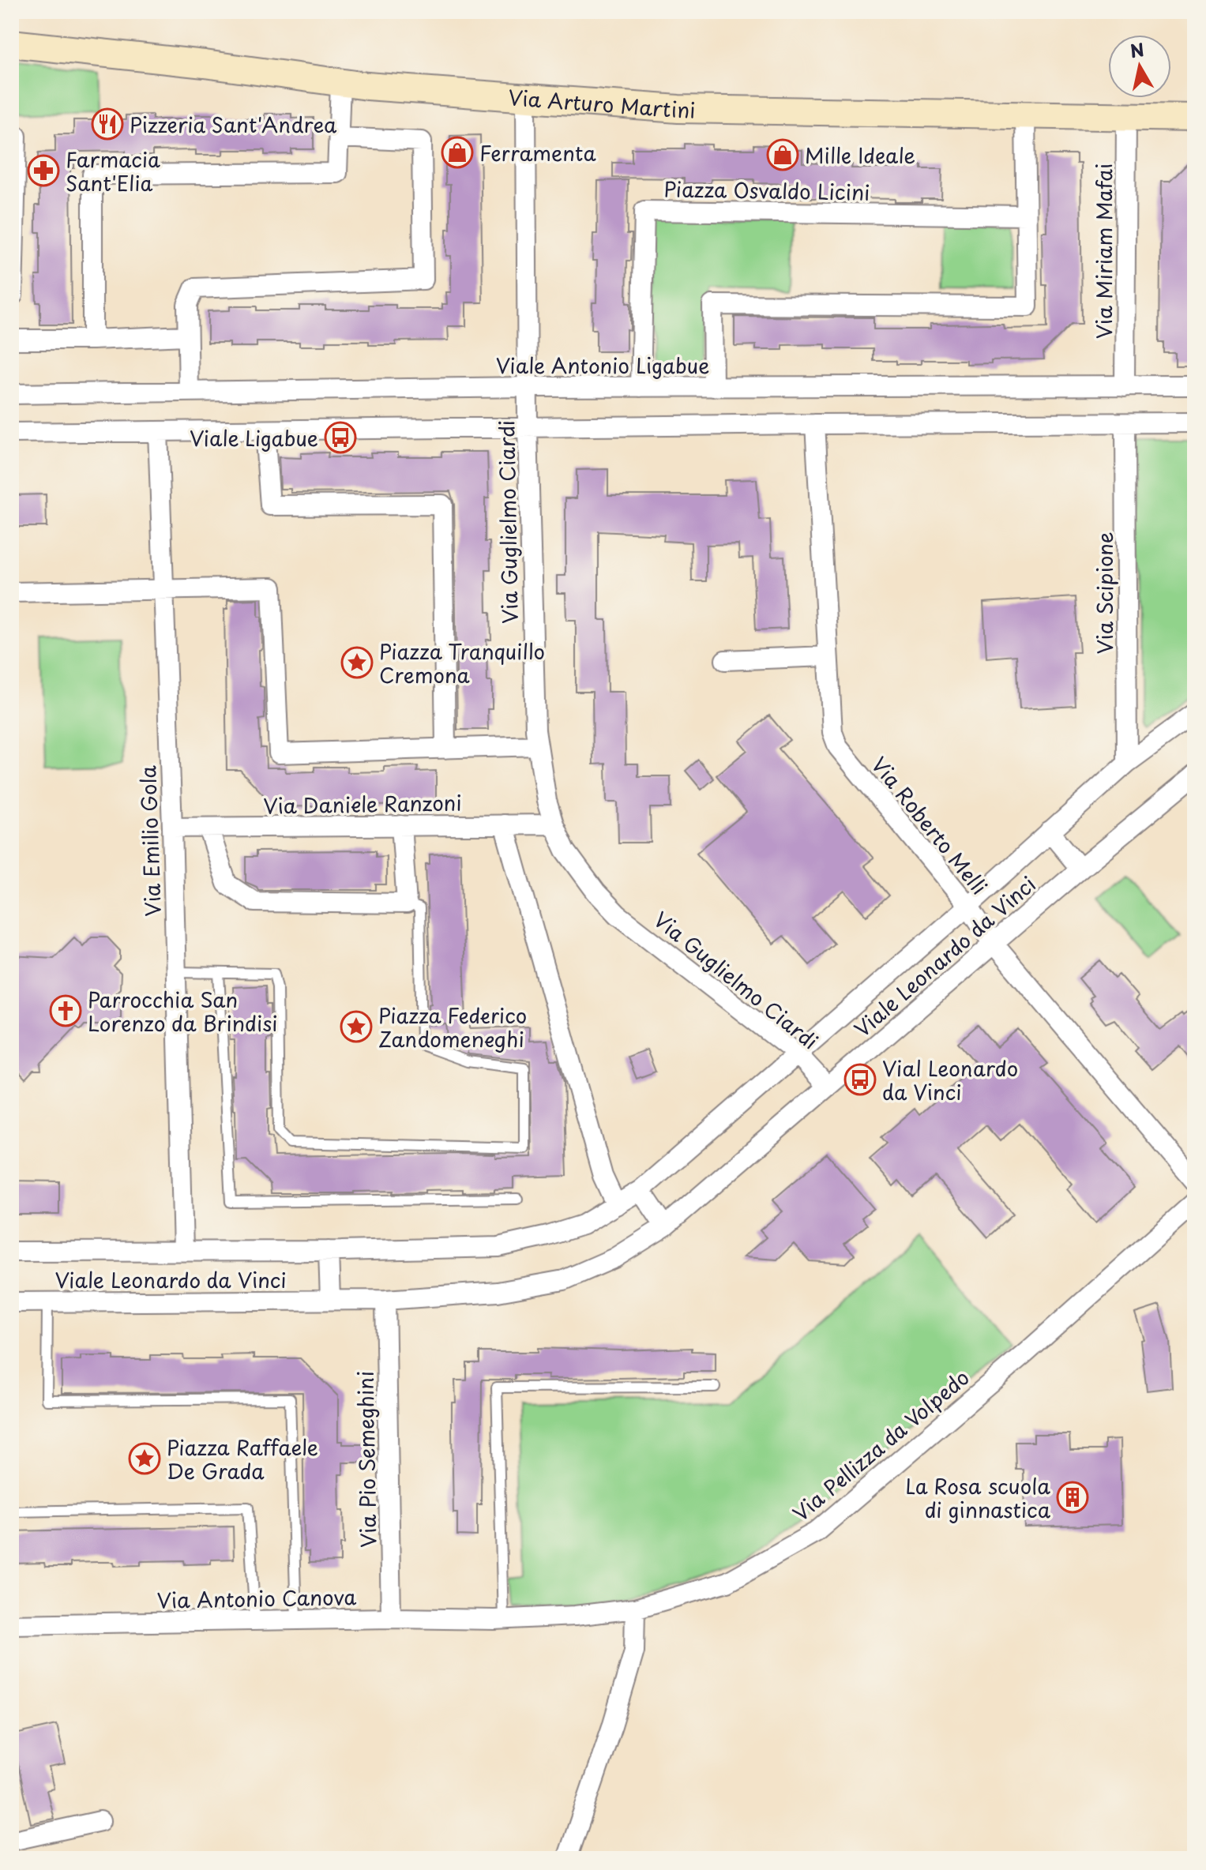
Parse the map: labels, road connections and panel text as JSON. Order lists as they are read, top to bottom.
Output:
{
  "streets": {
    "street": [
      "Via Arturo Martini",
      "Piazza Osvaldo Licini",
      "Via Miriam Mafai",
      "Viale Antonio Ligabue",
      "Via Guglielmo Ciardi",
      "Via Scipione",
      "Via Daniele Ranzoni",
      "Via Roberto Melli",
      "Via Emilio Gola",
      "Viale Leonardo da Vinci",
      "Via Pellizza da Volpedo",
      "Via Pio Semeghini",
      "Via Antonio Canova"
    ]
  },
  "crossings": [
    ["Via Arturo Martini", "Via Miriam Mafai"],
    ["Via Arturo Martini", "Via Guglielmo Ciardi"],
    ["Piazza Osvaldo Licini", "Viale Antonio Ligabue"],
    ["Via Miriam Mafai", "Viale Antonio Ligabue"],
    ["Viale Antonio Ligabue", "Via Guglielmo Ciardi"],
    ["Via Guglielmo Ciardi", "Via Daniele Ranzoni"],
    ["Via Guglielmo Ciardi", "Viale Leonardo da Vinci"],
    ["Via Scipione", "Viale Leonardo da Vinci"],
    ["Via Daniele Ranzoni", "Via Emilio Gola"],
    ["Via Roberto Melli", "Viale Leonardo da Vinci"],
    ["Via Emilio Gola", "Viale Leonardo da Vinci"],
    ["Viale Leonardo da Vinci", "Via Pio Semeghini"],
    ["Via Pellizza da Volpedo", "Via Antonio Canova"],
    ["Via Pio Semeghini", "Via Antonio Canova"]
  ],
  "places": {
    "restaurant": ["Pizzeria Sant'Andrea"],
    "shop": ["Ferramenta", "Mille Ideale"],
    "pharmacy": ["Farmacia Sant'Elia"],
    "bus stop": ["Viale Ligabue", "Vial Leonardo da Vinci"],
    "place": ["Piazza Tranquillo Cremona", "Piazza Federico Zandomeneghi", "Piazza Raffaele De Grada"],
    "church": ["Parrocchia San Lorenzo da Brindisi"],
    "building": ["La Rosa scuola di ginnastica"]
  },
  "north": "top"
}
